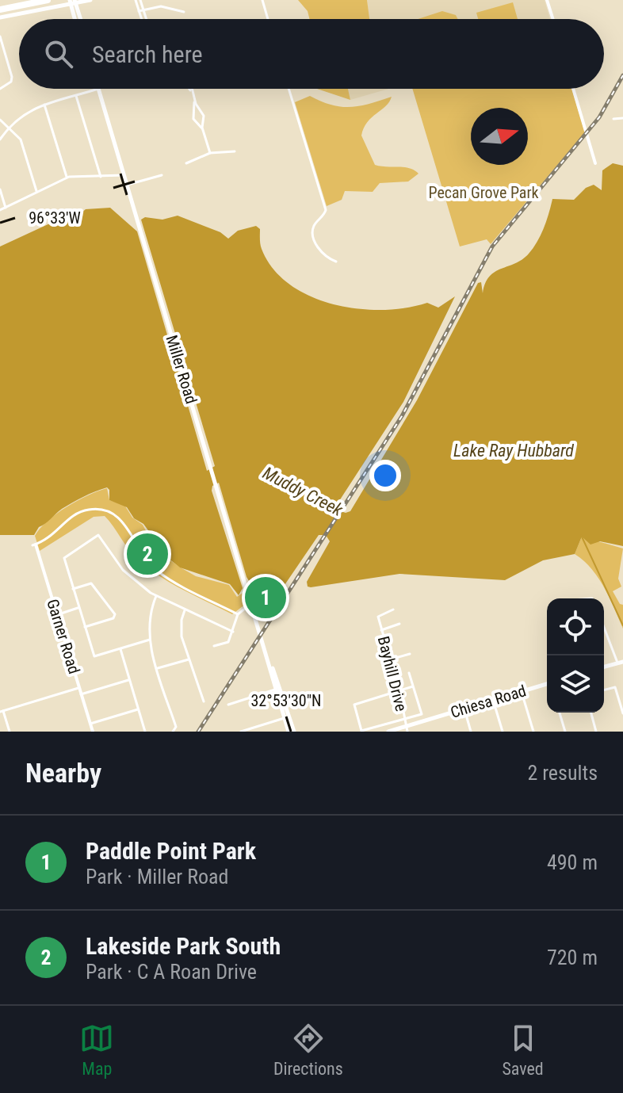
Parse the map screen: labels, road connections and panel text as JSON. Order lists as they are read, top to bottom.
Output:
{
  "streets": {
    "main road": ["Miller Road", "Chiesa Road"],
    "street": ["Garner Road", "Bayhill Drive"]
  },
  "crossings": [
    ["Bayhill Drive", "Chiesa Road"]
  ],
  "water": ["Lake Ray Hubbard", "Muddy Creek"],
  "parks": ["Pecan Grove Park"],
  "north": "right",
  "page": {
    "search": "Search here",
    "pins": ["2", "1"],
    "heading": ["Nearby", "2 results"],
    "list": [
      {
        "mark": "1",
        "name": "Paddle Point Park",
        "note": "Park · Miller Road",
        "value": "490 m"
      },
      {
        "mark": "2",
        "name": "Lakeside Park South",
        "note": "Park · C A Roan Drive",
        "value": "720 m"
      }
    ],
    "nav": ["Map", "Directions", "Saved"]
  },
  "coordinates": ["96°33'W", "32°53'30\"N"]
}
